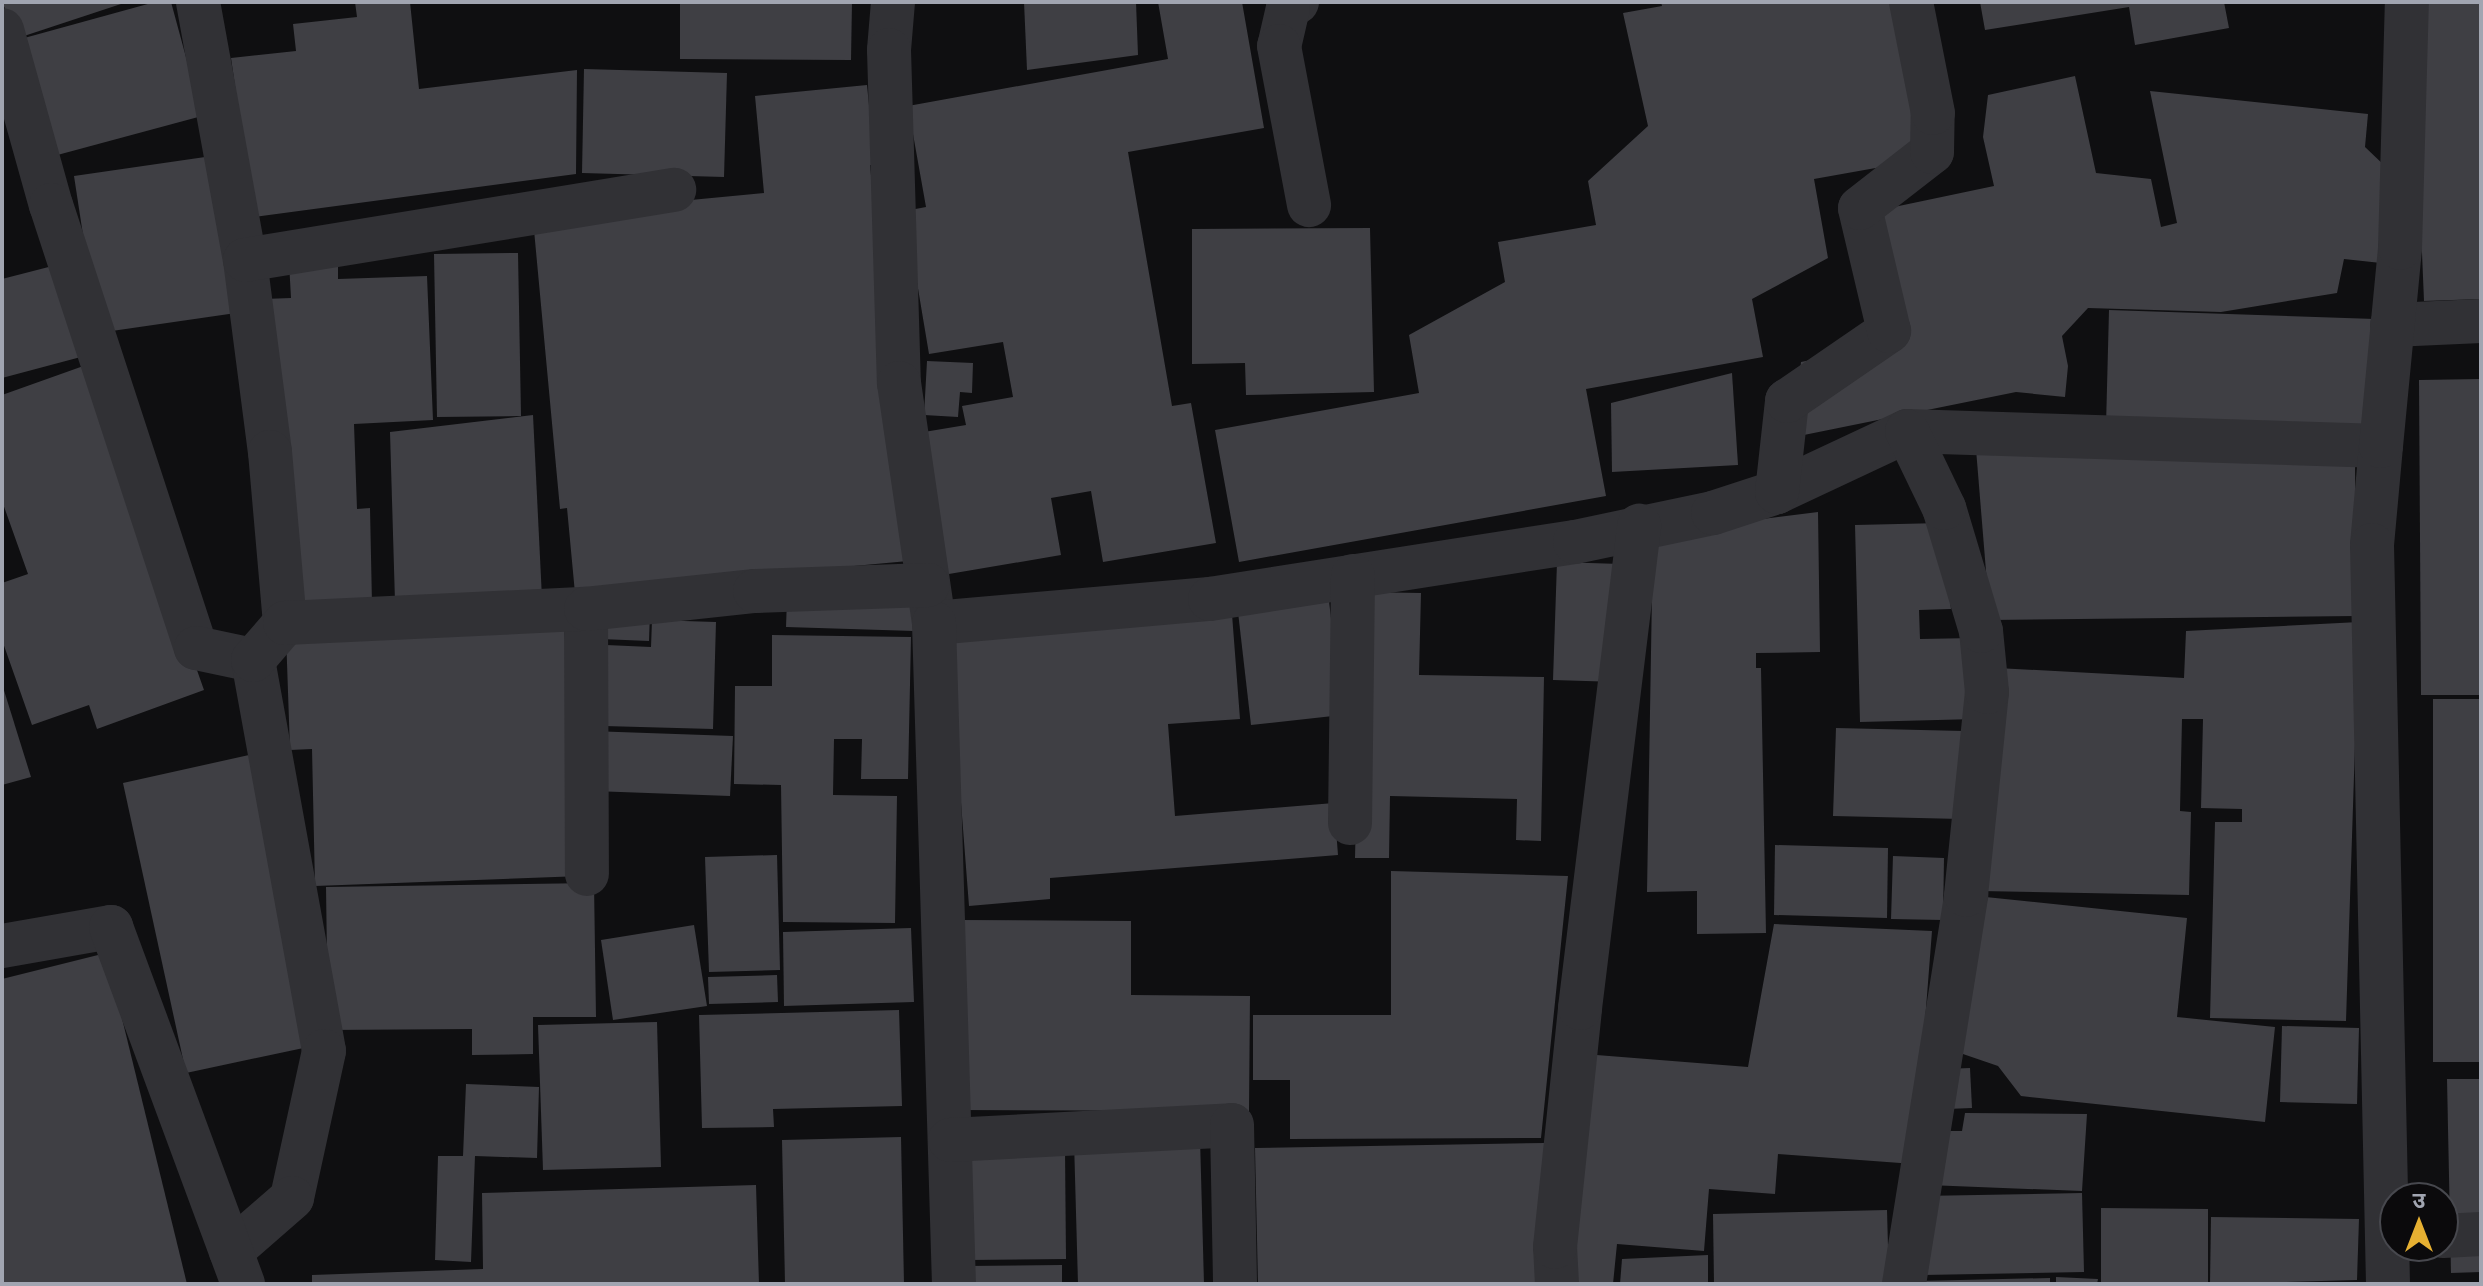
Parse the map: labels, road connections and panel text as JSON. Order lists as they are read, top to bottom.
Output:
{
  "north": "top"
}
